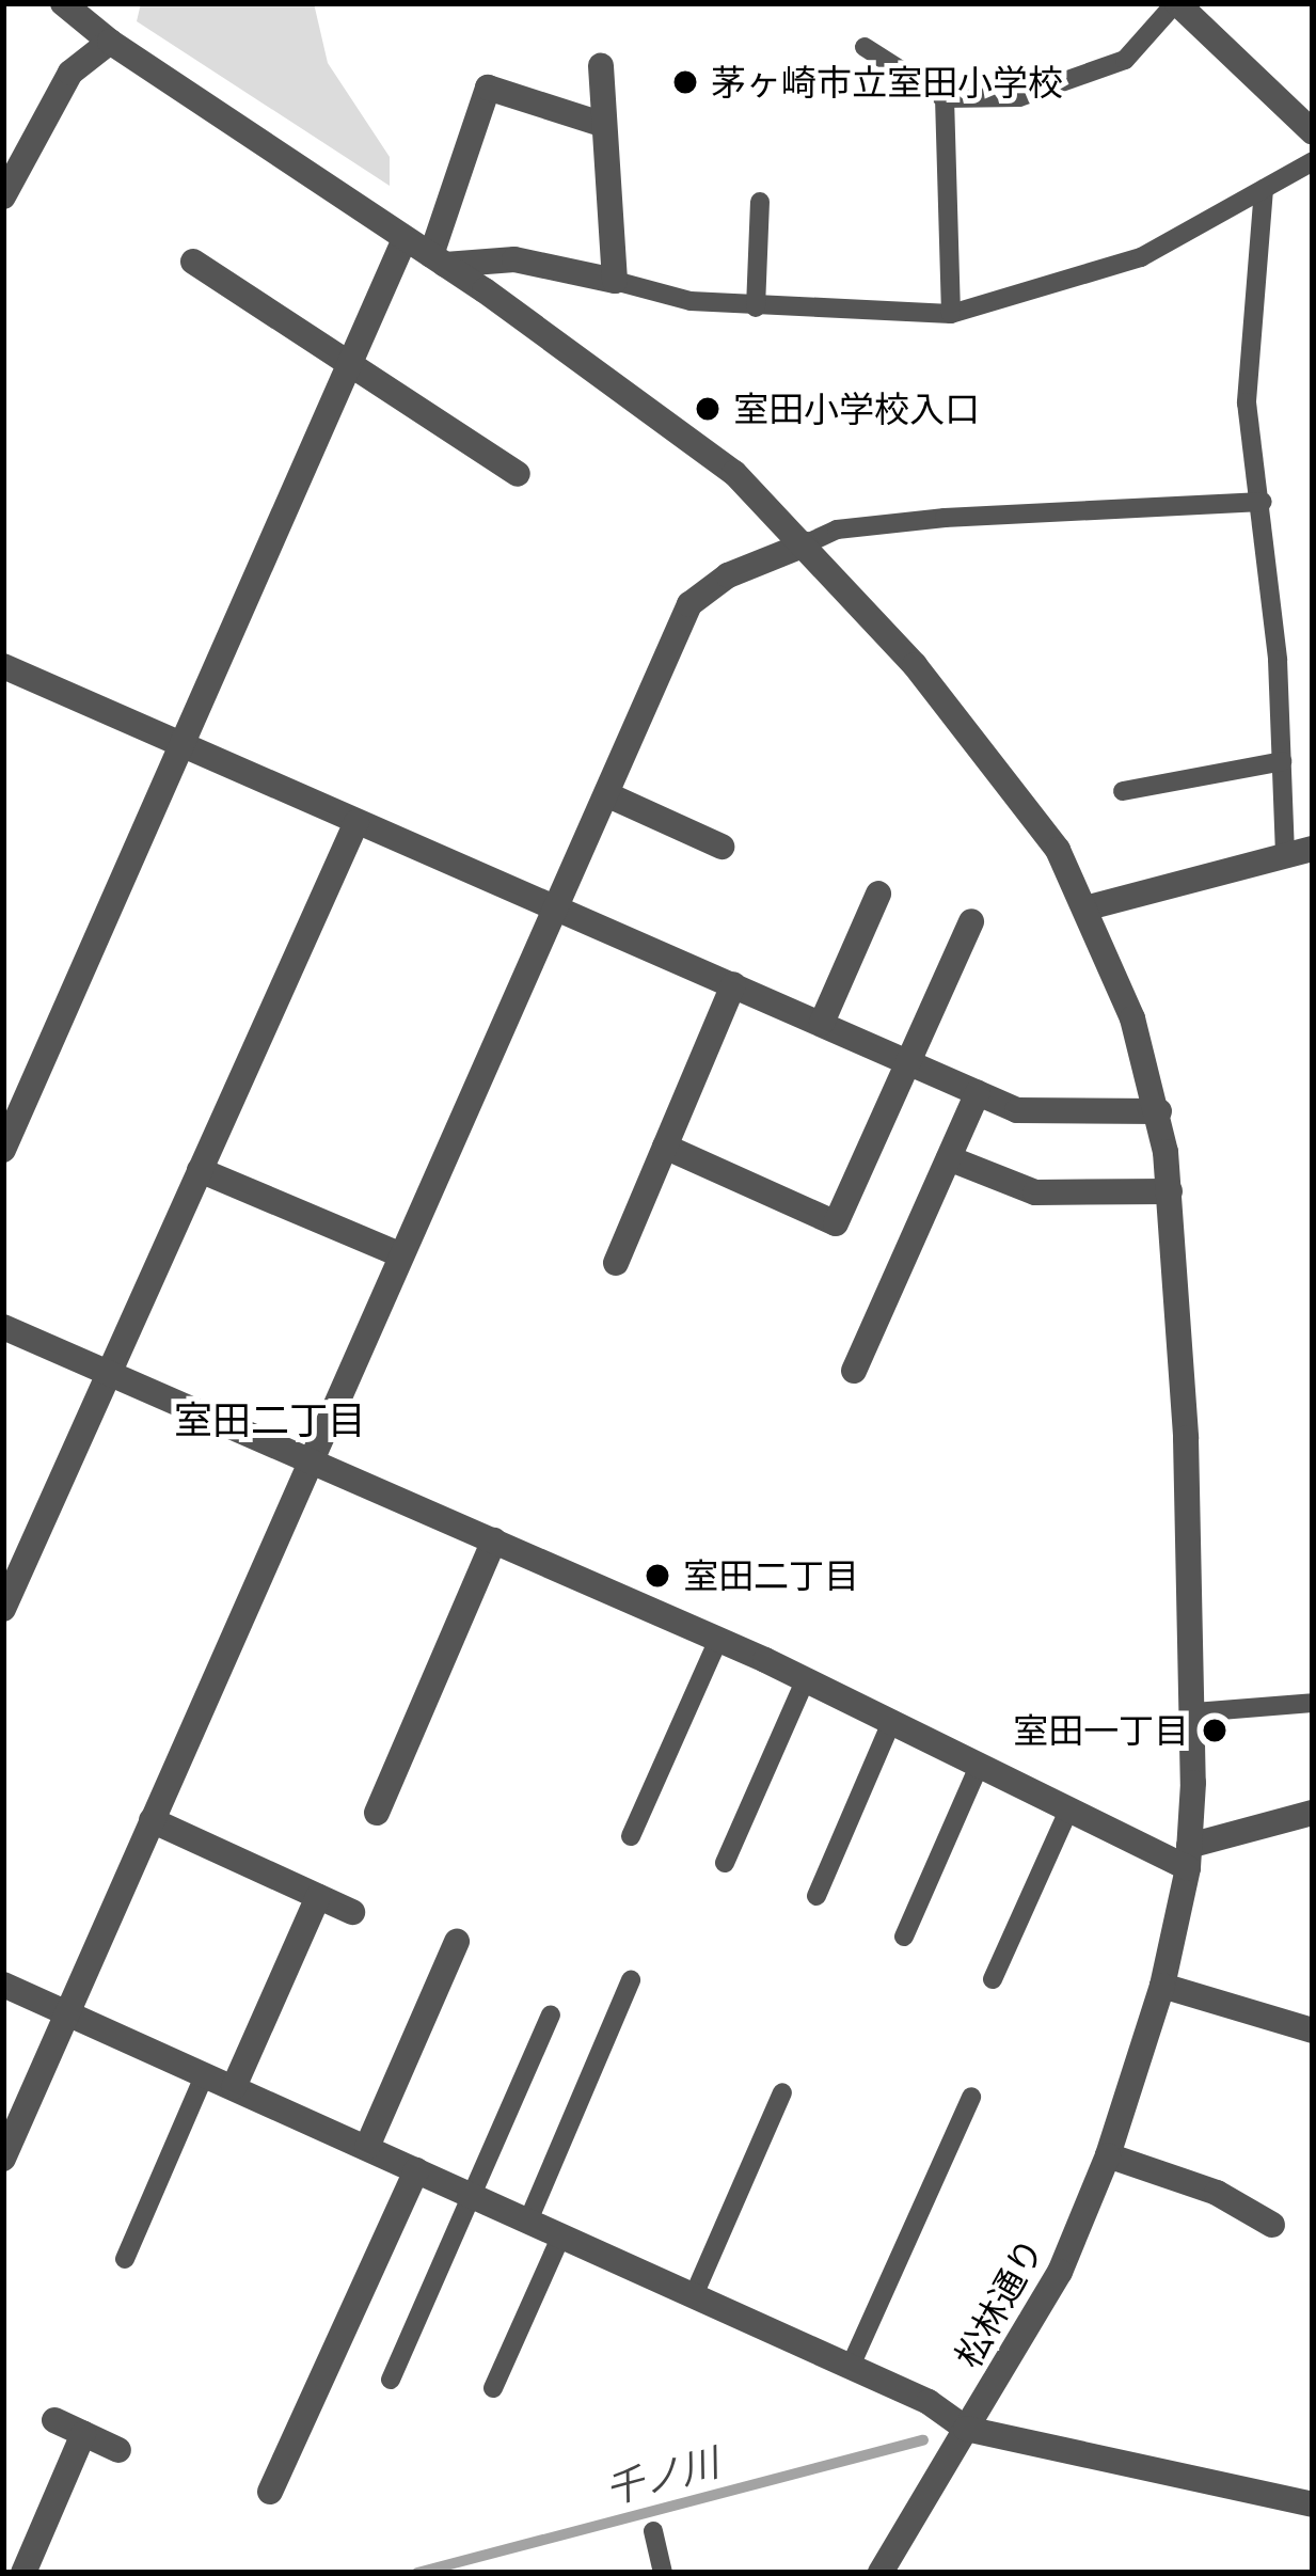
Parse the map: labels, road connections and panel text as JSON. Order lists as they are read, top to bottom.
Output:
{
  "streets": {
    "street": ["松林通り"]
  },
  "districts": ["室田二丁目"],
  "water": ["千ノ川"],
  "places": [
    "茅ヶ崎市立室田小学校",
    "室田小学校入口",
    "室田二丁目",
    "室田一丁目"
  ]
}
